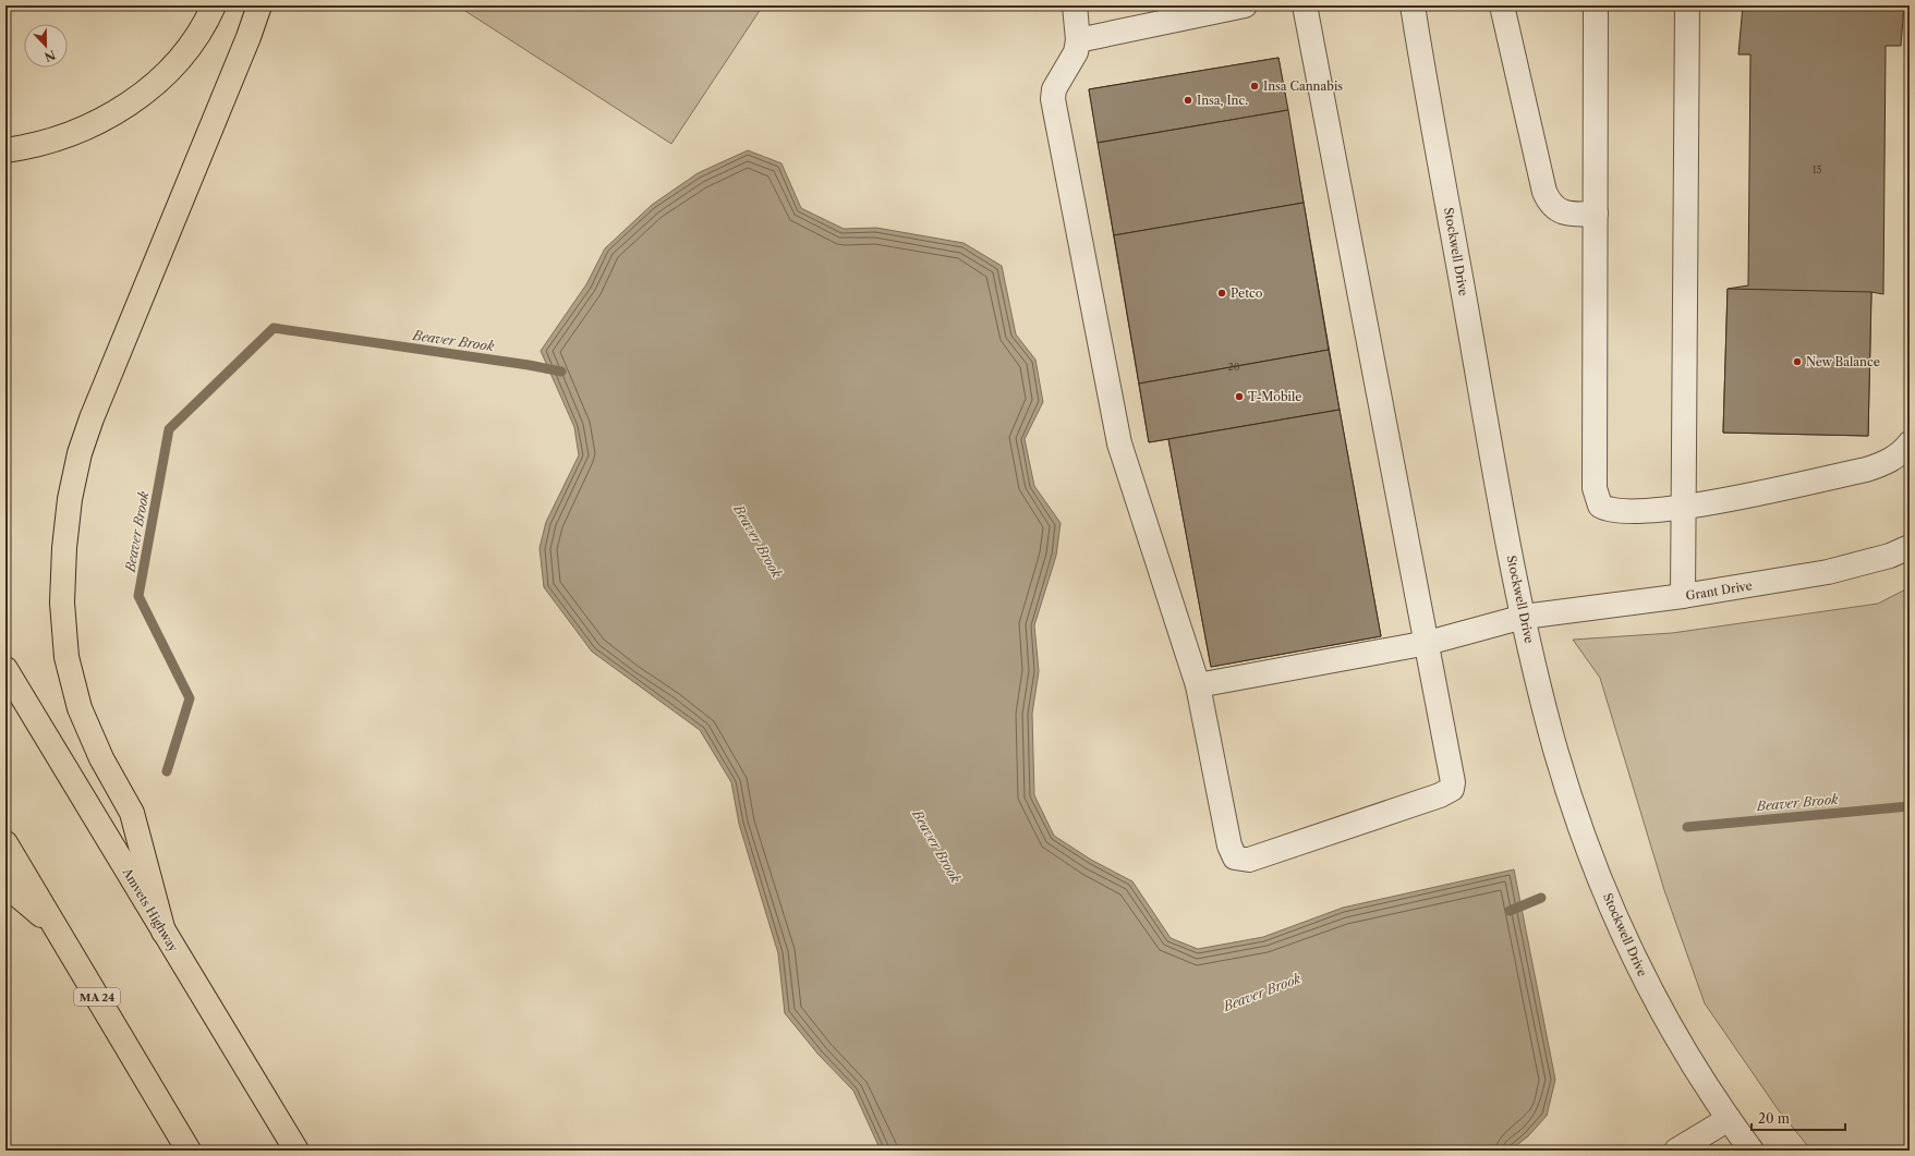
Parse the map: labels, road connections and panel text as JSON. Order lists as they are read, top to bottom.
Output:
{
  "streets": {
    "highway": ["Amvets Highway", "MA 24"],
    "street": ["Stockwell Drive", "Grant Drive"]
  },
  "crossings": [
    ["Stockwell Drive", "Grant Drive"]
  ],
  "water": ["Beaver Brook"],
  "places": [
    "Insa Cannabis",
    "Insa, Inc.",
    "Petco",
    "New Balance",
    "T-Mobile"
  ],
  "house_numbers": ["15", "20"],
  "scale_bar": "20 m",
  "north": "bottom"
}
